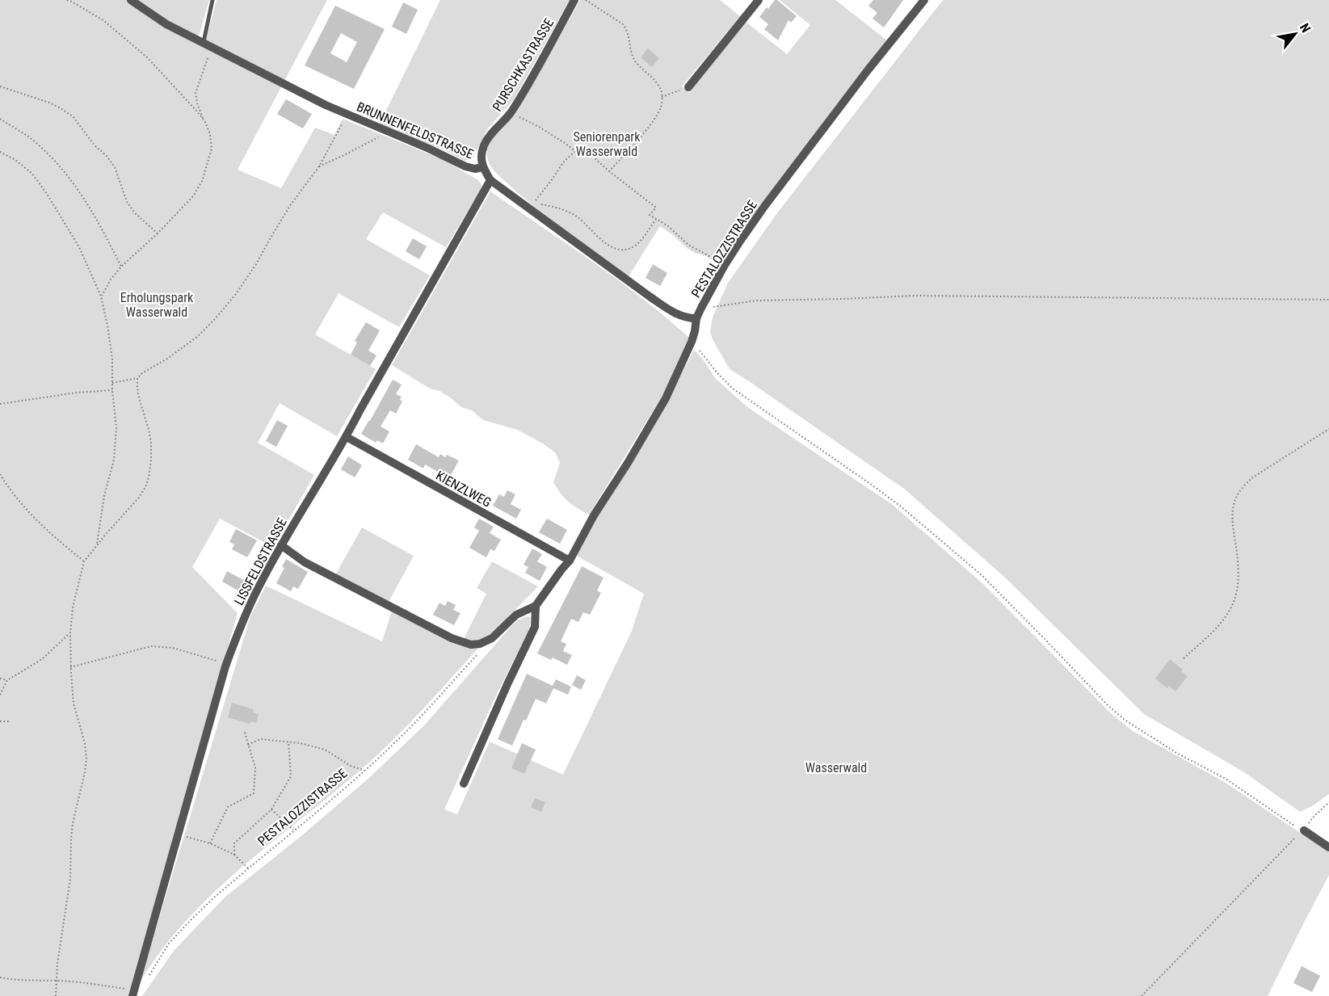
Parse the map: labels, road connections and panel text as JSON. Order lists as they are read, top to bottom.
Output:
{
  "streets": {
    "street": [
      "PURSCHKASTRASSE",
      "BRUNNENFELDSTRASSE",
      "PESTALOZZISTRASSE",
      "KIENZLWEG",
      "LISSFELDSTRASSE"
    ]
  },
  "crossings": [
    ["PURSCHKASTRASSE", "BRUNNENFELDSTRASSE"],
    ["BRUNNENFELDSTRASSE", "PESTALOZZISTRASSE"],
    ["BRUNNENFELDSTRASSE", "LISSFELDSTRASSE"],
    ["PESTALOZZISTRASSE", "KIENZLWEG"],
    ["PESTALOZZISTRASSE", "LISSFELDSTRASSE"],
    ["KIENZLWEG", "LISSFELDSTRASSE"]
  ],
  "parks": ["Seniorenpark Wasserwald", "Erholungspark Wasserwald", "Wasserwald"],
  "north": "top right"
}
